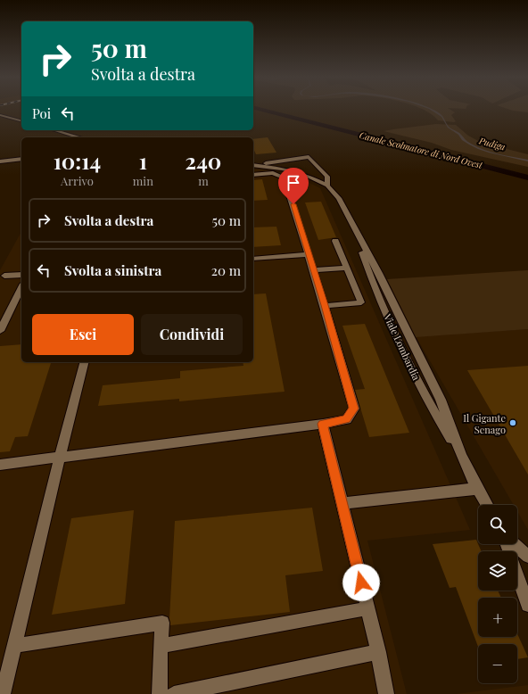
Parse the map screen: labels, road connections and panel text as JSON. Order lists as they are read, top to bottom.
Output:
{
  "streets": {
    "street": ["Viale Lombardia"]
  },
  "water": ["Pudiga", "Canale Scolmatore di Nord Ovest"],
  "places": ["Il Gigante Senago"],
  "page": {
    "turn": ["50 m", "Svolta a destra"],
    "then": "Poi",
    "eta": [
      "10:14",
      "Arrivo",
      "1",
      "min",
      "240",
      "m"
    ],
    "list": [
      {
        "name": "Svolta a destra",
        "value": "50 m"
      },
      {
        "name": "Svolta a sinistra",
        "value": "20 m"
      }
    ],
    "buttons": ["Esci", "Condividi"],
    "map_buttons": ["+", "−"]
  }
}
